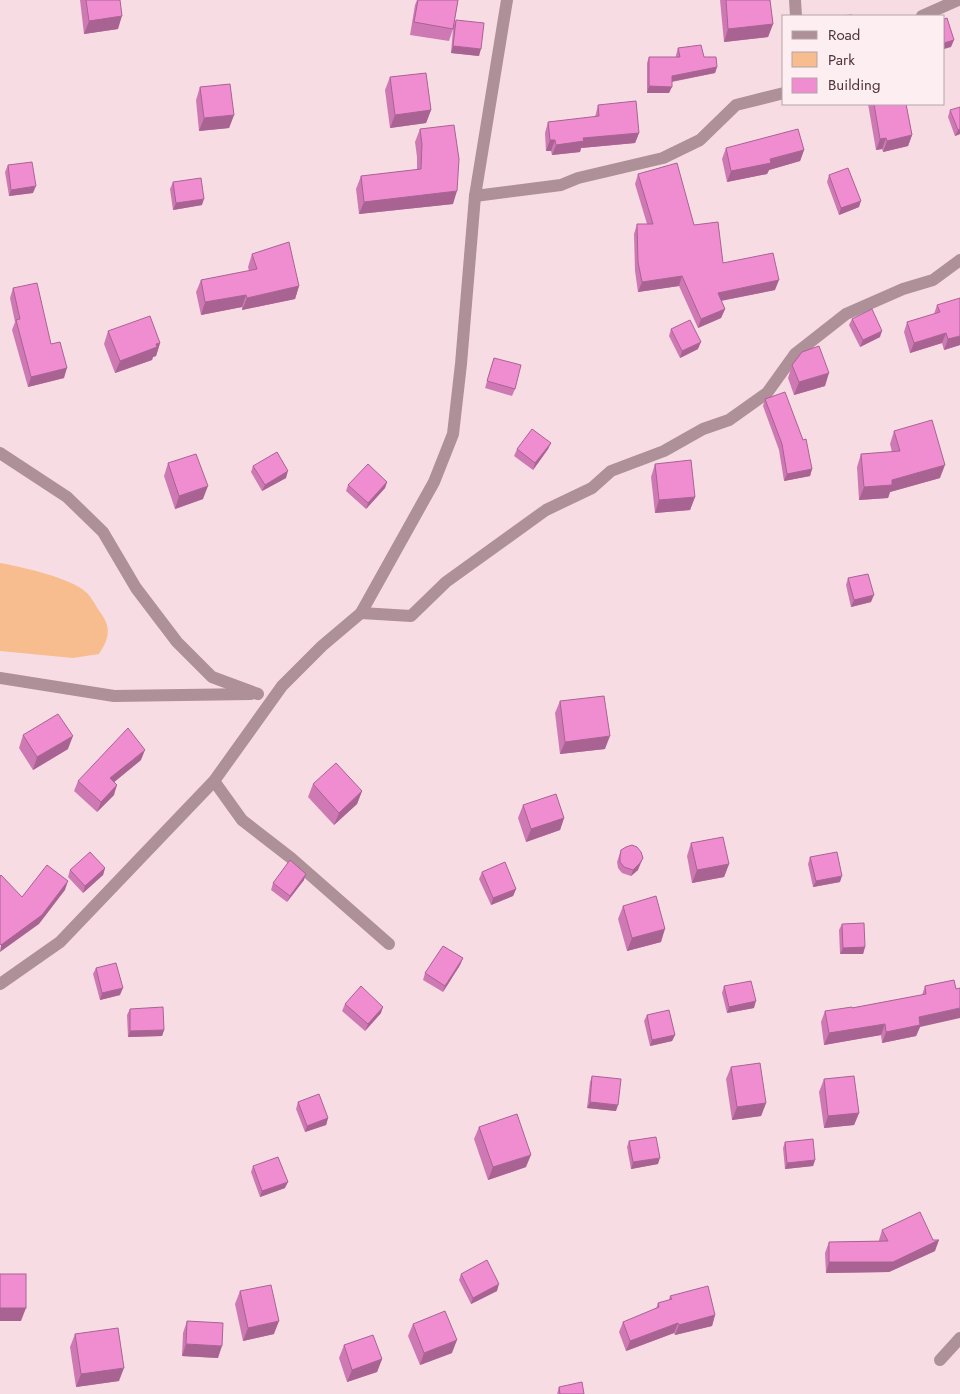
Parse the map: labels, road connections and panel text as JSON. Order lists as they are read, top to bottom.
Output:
{
  "legend": ["Road", "Park", "Building"]
}
